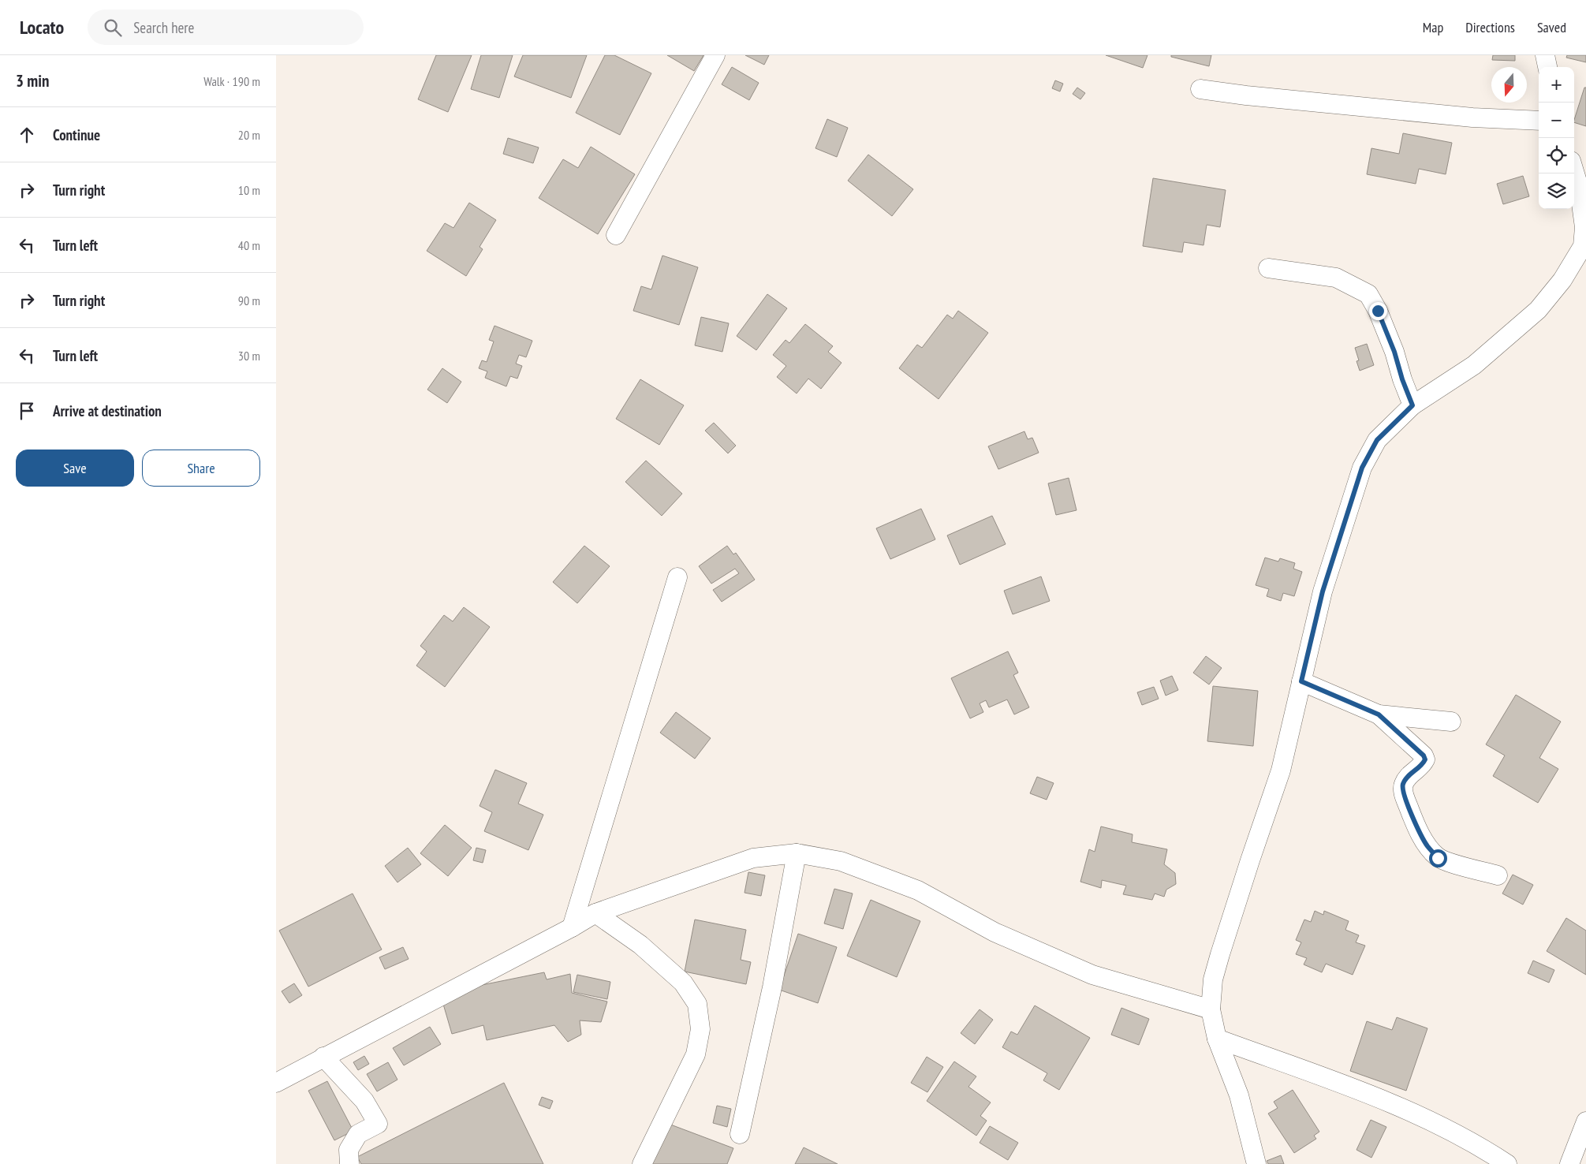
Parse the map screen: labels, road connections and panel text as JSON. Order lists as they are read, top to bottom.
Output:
{
  "north": "bottom",
  "page": {
    "header": "Locato",
    "search": "Search here",
    "nav": ["Map", "Directions", "Saved"],
    "heading": ["3 min", "Walk · 190 m"],
    "map_buttons": ["+", "−"],
    "list": [
      ["Continue", "20 m"],
      ["Turn right", "10 m"],
      ["Turn left", "40 m"],
      ["Turn right", "90 m"],
      ["Turn left", "30 m"],
      "Arrive at destination"
    ],
    "buttons": ["Save", "Share"]
  }
}
